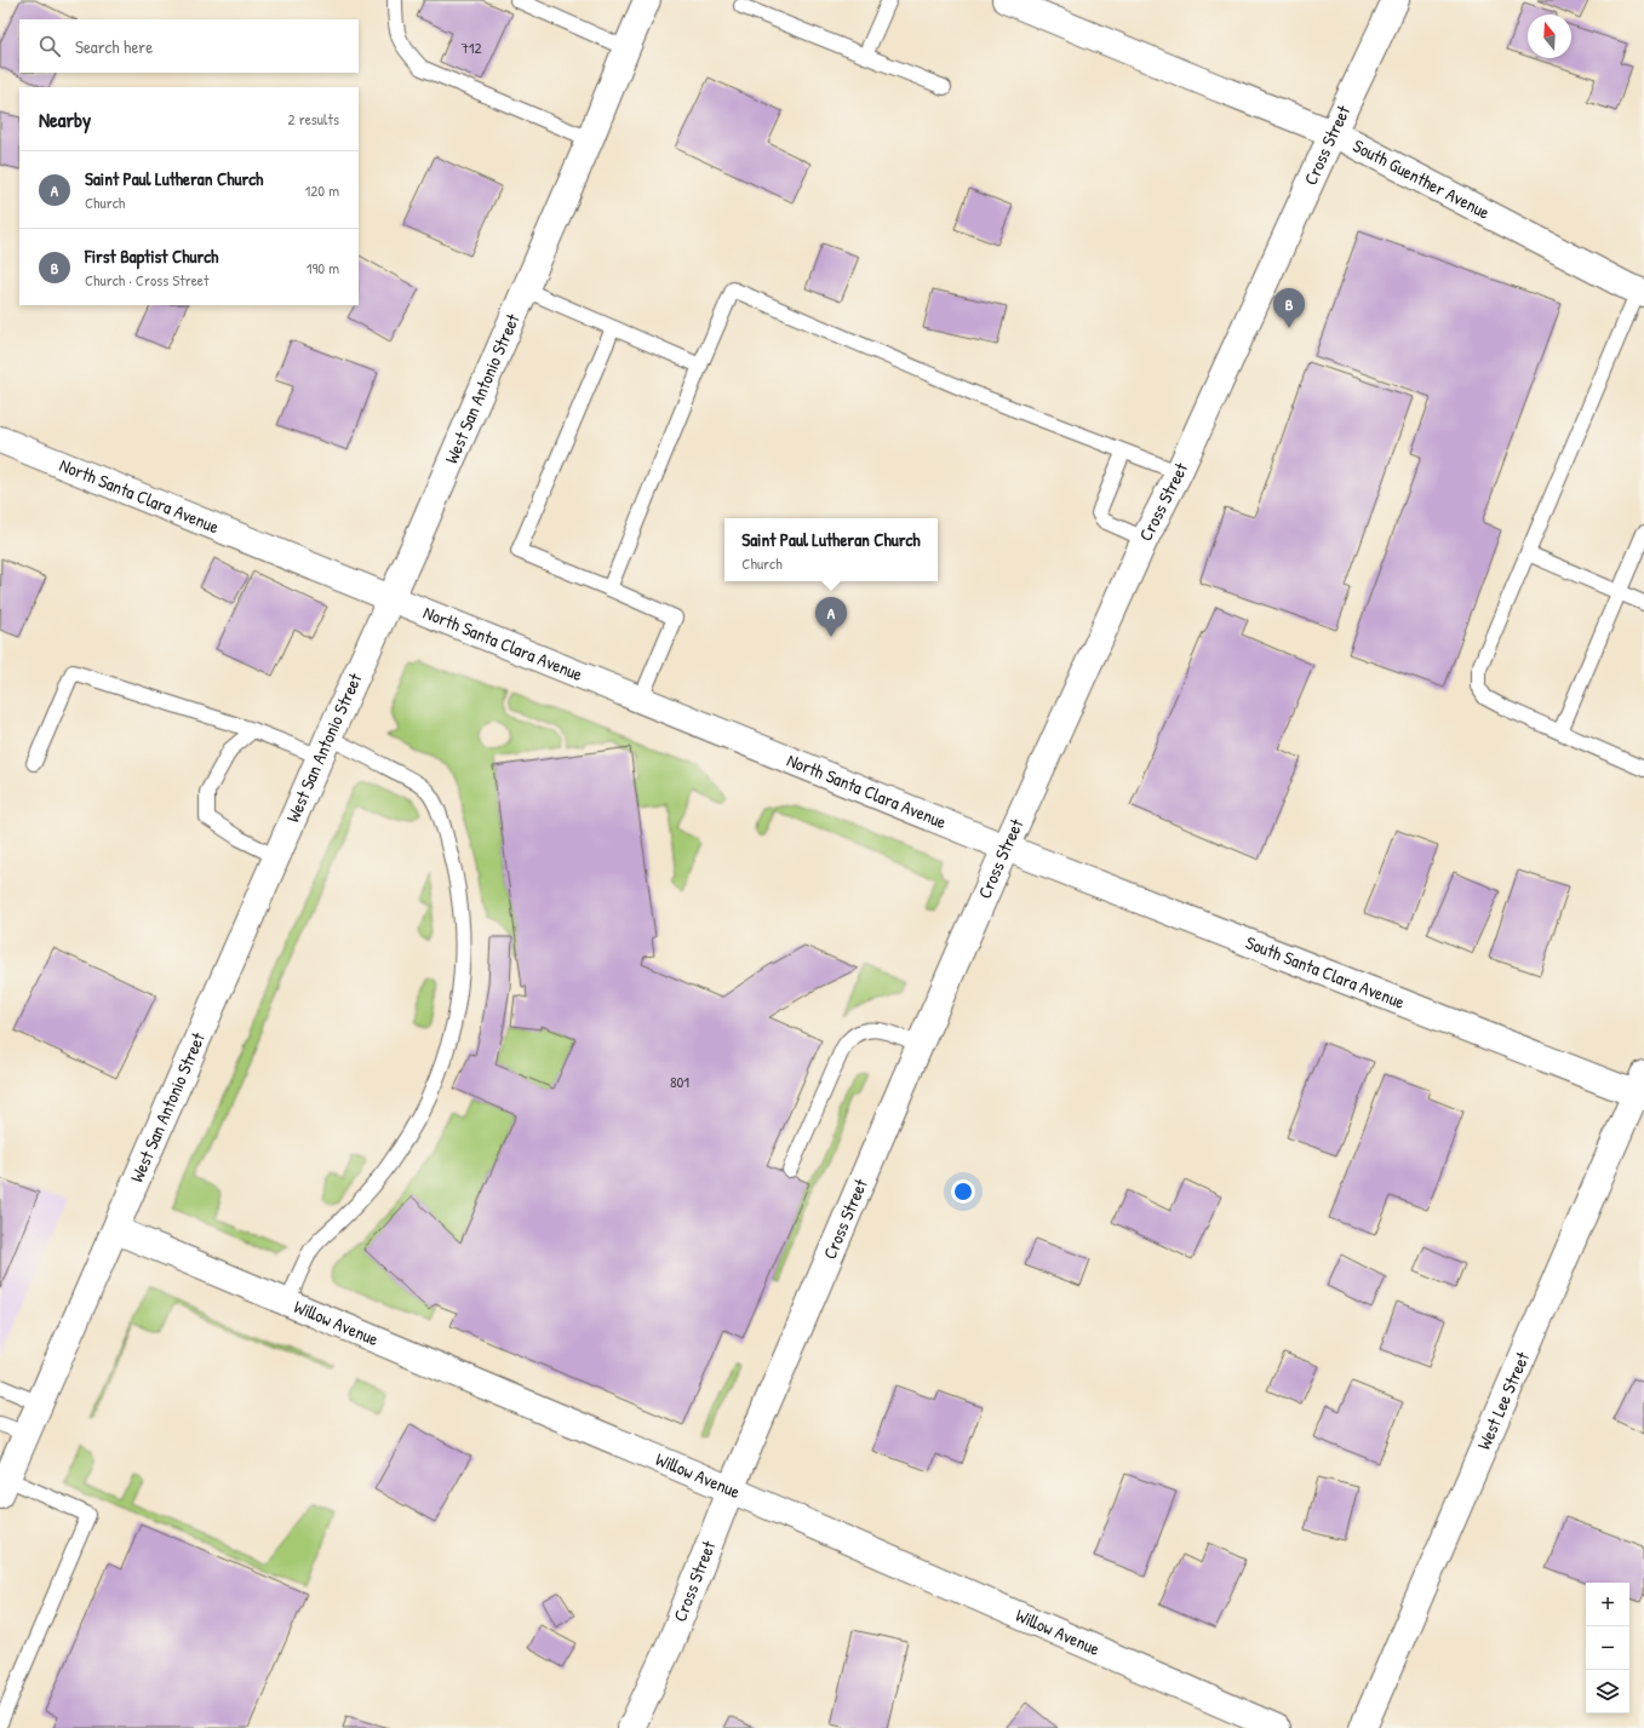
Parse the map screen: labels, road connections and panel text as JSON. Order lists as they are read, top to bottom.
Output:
{
  "streets": {
    "street": [
      "Cross Street",
      "South Guenther Avenue",
      "West San Antonio Street",
      "North Santa Clara Avenue",
      "South Santa Clara Avenue",
      "Willow Avenue",
      "West Lee Street"
    ]
  },
  "crossings": [
    ["Cross Street", "South Guenther Avenue"],
    ["Cross Street", "North Santa Clara Avenue"],
    ["Cross Street", "South Santa Clara Avenue"],
    ["Cross Street", "Willow Avenue"],
    ["West San Antonio Street", "North Santa Clara Avenue"],
    ["West San Antonio Street", "Willow Avenue"],
    ["North Santa Clara Avenue", "South Santa Clara Avenue"],
    ["South Santa Clara Avenue", "West Lee Street"]
  ],
  "house_numbers": ["712", "801"],
  "north": "top",
  "page": {
    "search": "Search here",
    "heading": ["Nearby", "2 results"],
    "list": [
      {
        "mark": "A",
        "name": "Saint Paul Lutheran Church",
        "note": "Church",
        "value": "120 m"
      },
      {
        "mark": "B",
        "name": "First Baptist Church",
        "note": "Church · Cross Street",
        "value": "190 m"
      }
    ],
    "pins": ["B", "A"],
    "popup": ["Saint Paul Lutheran Church", "Church"],
    "map_buttons": ["+", "−"]
  }
}
